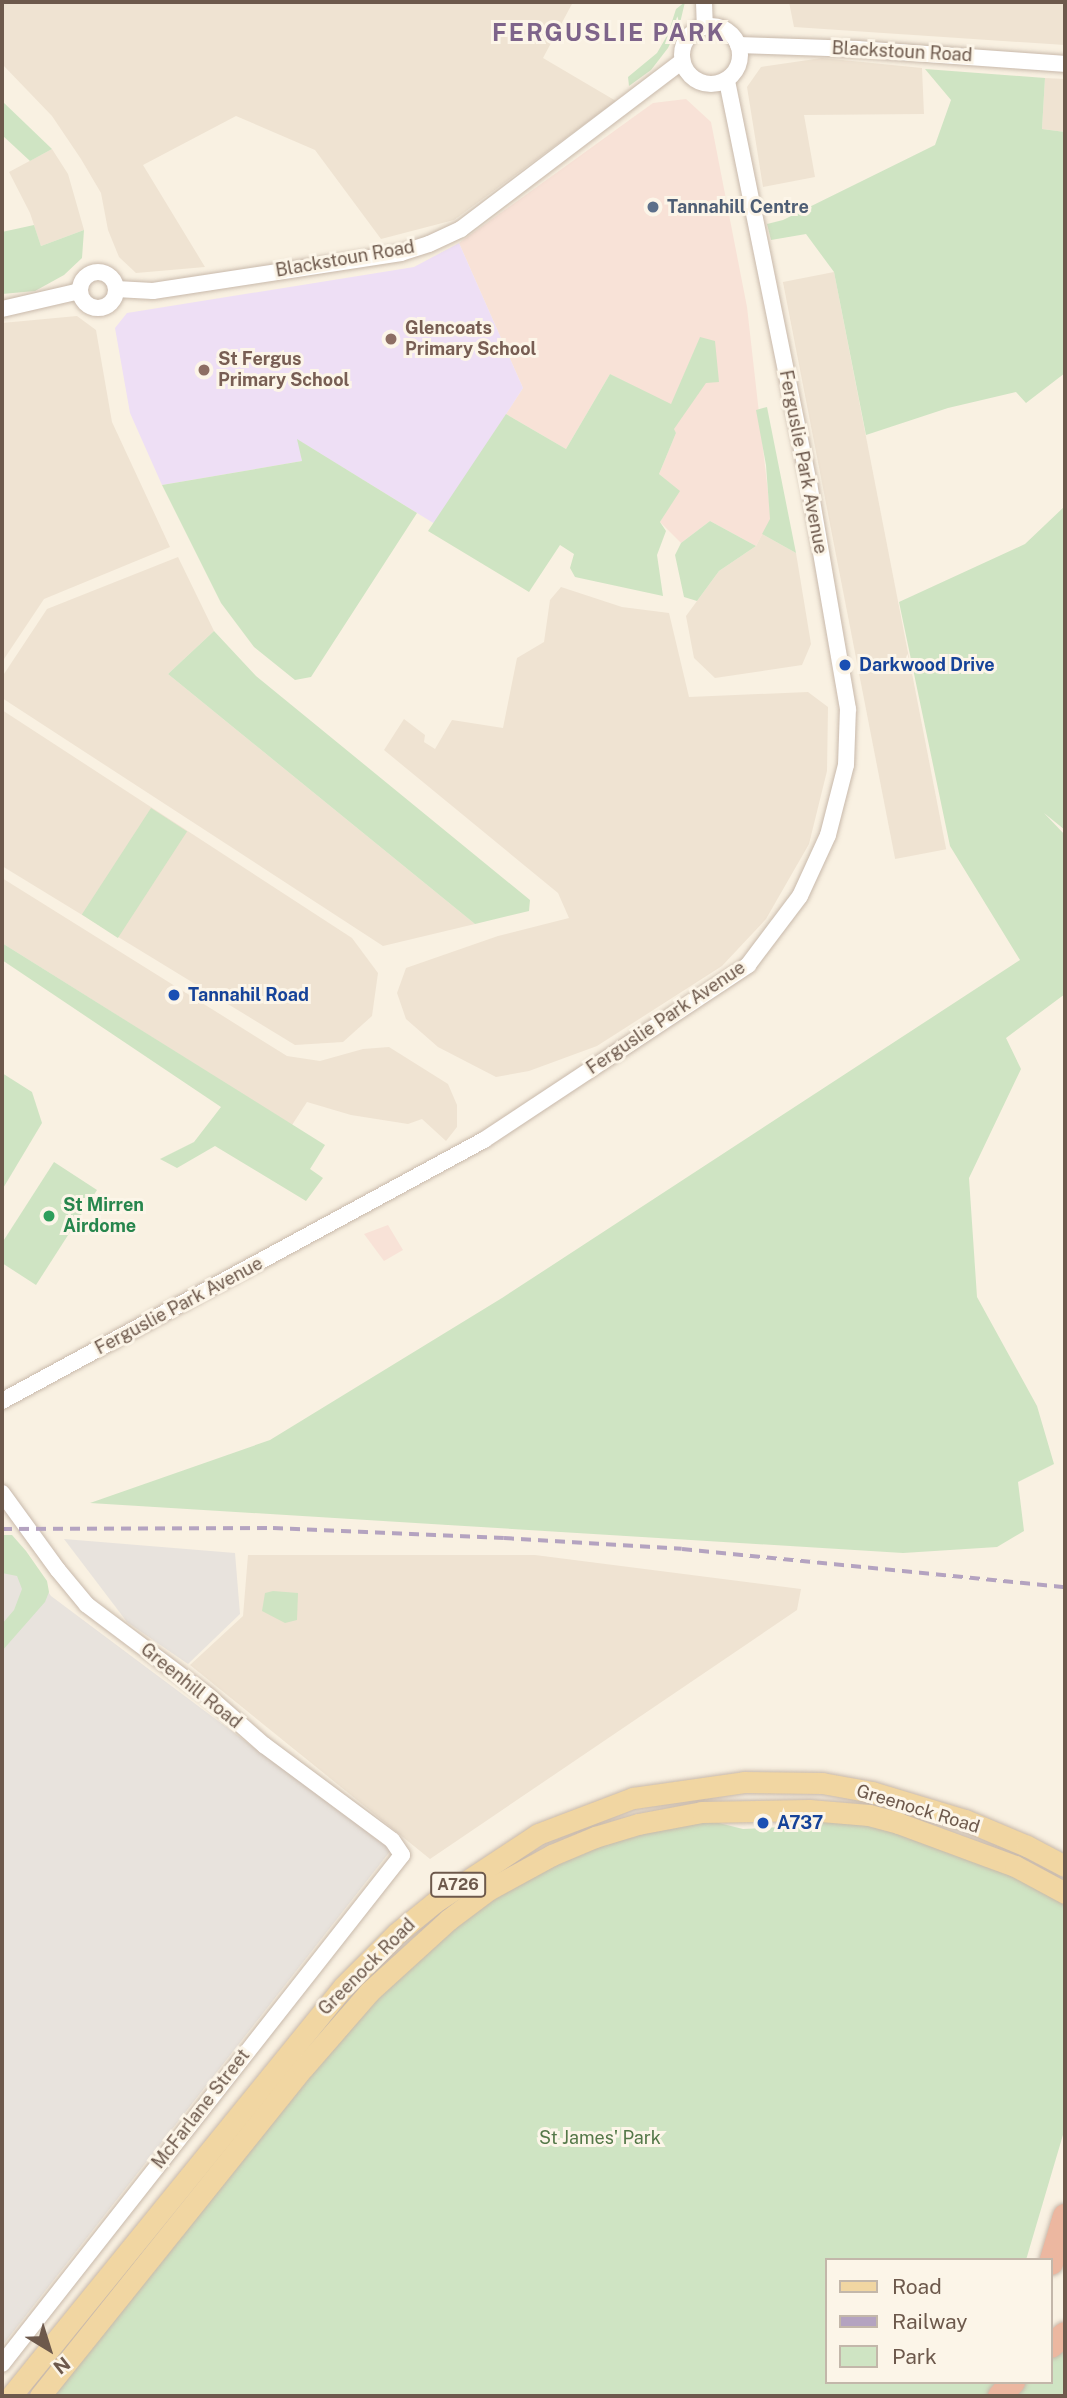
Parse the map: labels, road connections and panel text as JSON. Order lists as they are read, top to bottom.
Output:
{
  "streets": {
    "main road": ["Greenock Road", "A726"],
    "street": [
      "Blackstoun Road",
      "Ferguslie Park Avenue",
      "Greenhill Road",
      "McFarlane Street"
    ]
  },
  "crossings": [
    ["Blackstoun Road", "Ferguslie Park Avenue"],
    ["Greenhill Road", "McFarlane Street"]
  ],
  "districts": ["FERGUSLIE PARK"],
  "parks": ["St James' Park"],
  "places": [
    "Tannahill Centre",
    "Glencoats Primary School",
    "St Fergus Primary School",
    "Darkwood Drive",
    "Tannahil Road",
    "St Mirren Airdome",
    "A737"
  ],
  "legend": ["Road", "Railway", "Park"],
  "north": "bottom right"
}
